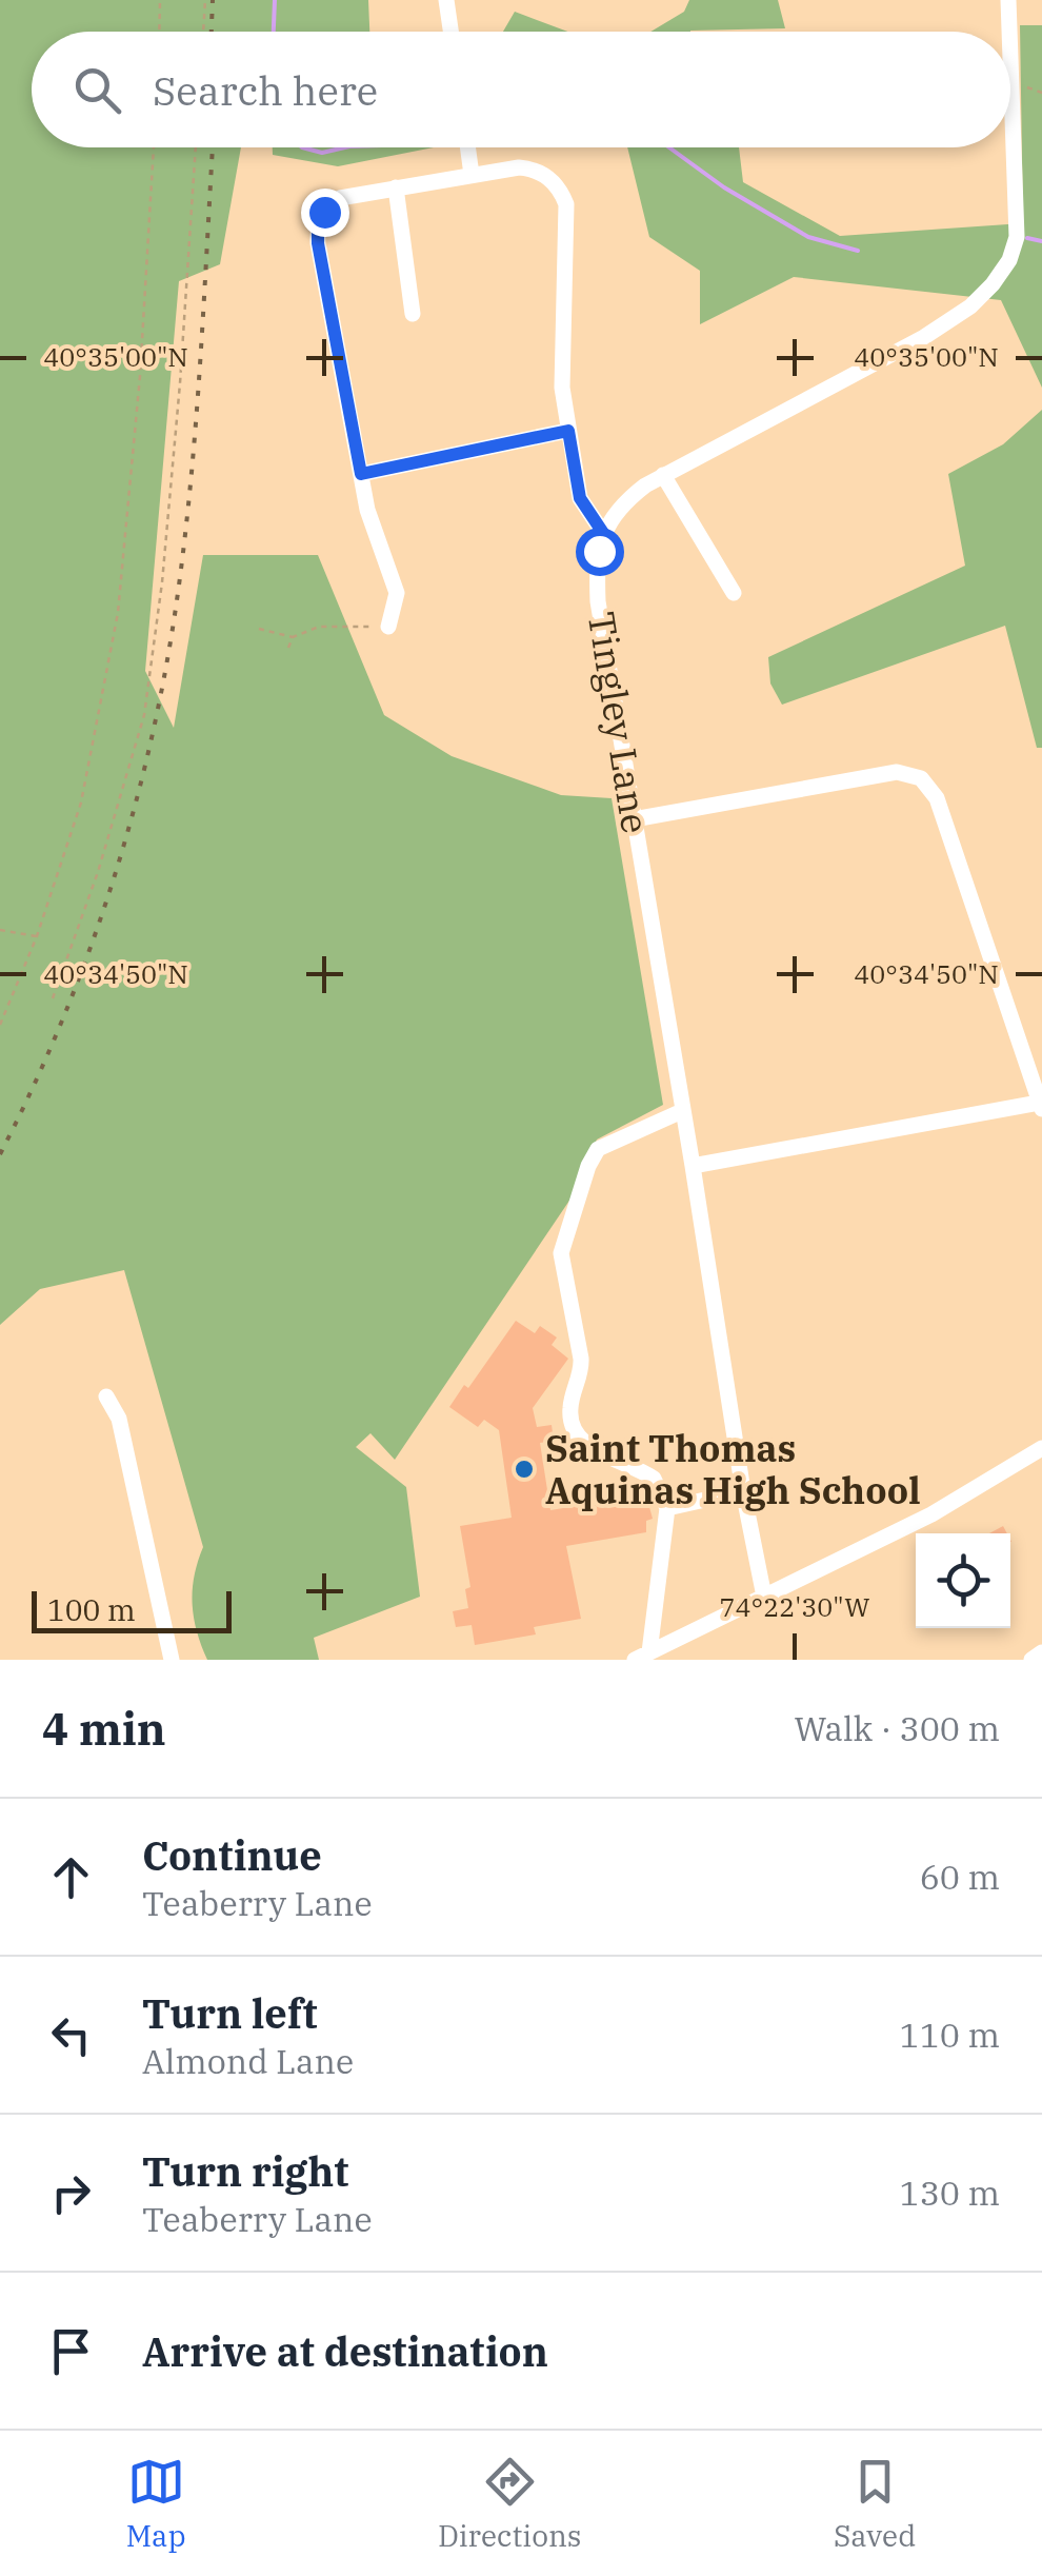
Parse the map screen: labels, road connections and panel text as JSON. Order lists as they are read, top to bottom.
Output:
{
  "streets": {
    "street": ["Tingley Lane"]
  },
  "places": ["Saint Thomas Aquinas High School"],
  "scale_bar": "100 m",
  "page": {
    "search": "Search here",
    "scale": "100 m",
    "heading": ["4 min", "Walk · 300 m"],
    "list": [
      ["Continue", "Teaberry Lane", "60 m"],
      ["Turn left", "Almond Lane", "110 m"],
      ["Turn right", "Teaberry Lane", "130 m"],
      "Arrive at destination"
    ],
    "nav": ["Map", "Directions", "Saved"]
  },
  "coordinates": ["40°35'00\"N", "40°34'50\"N", "74°22'30\"W"]
}
